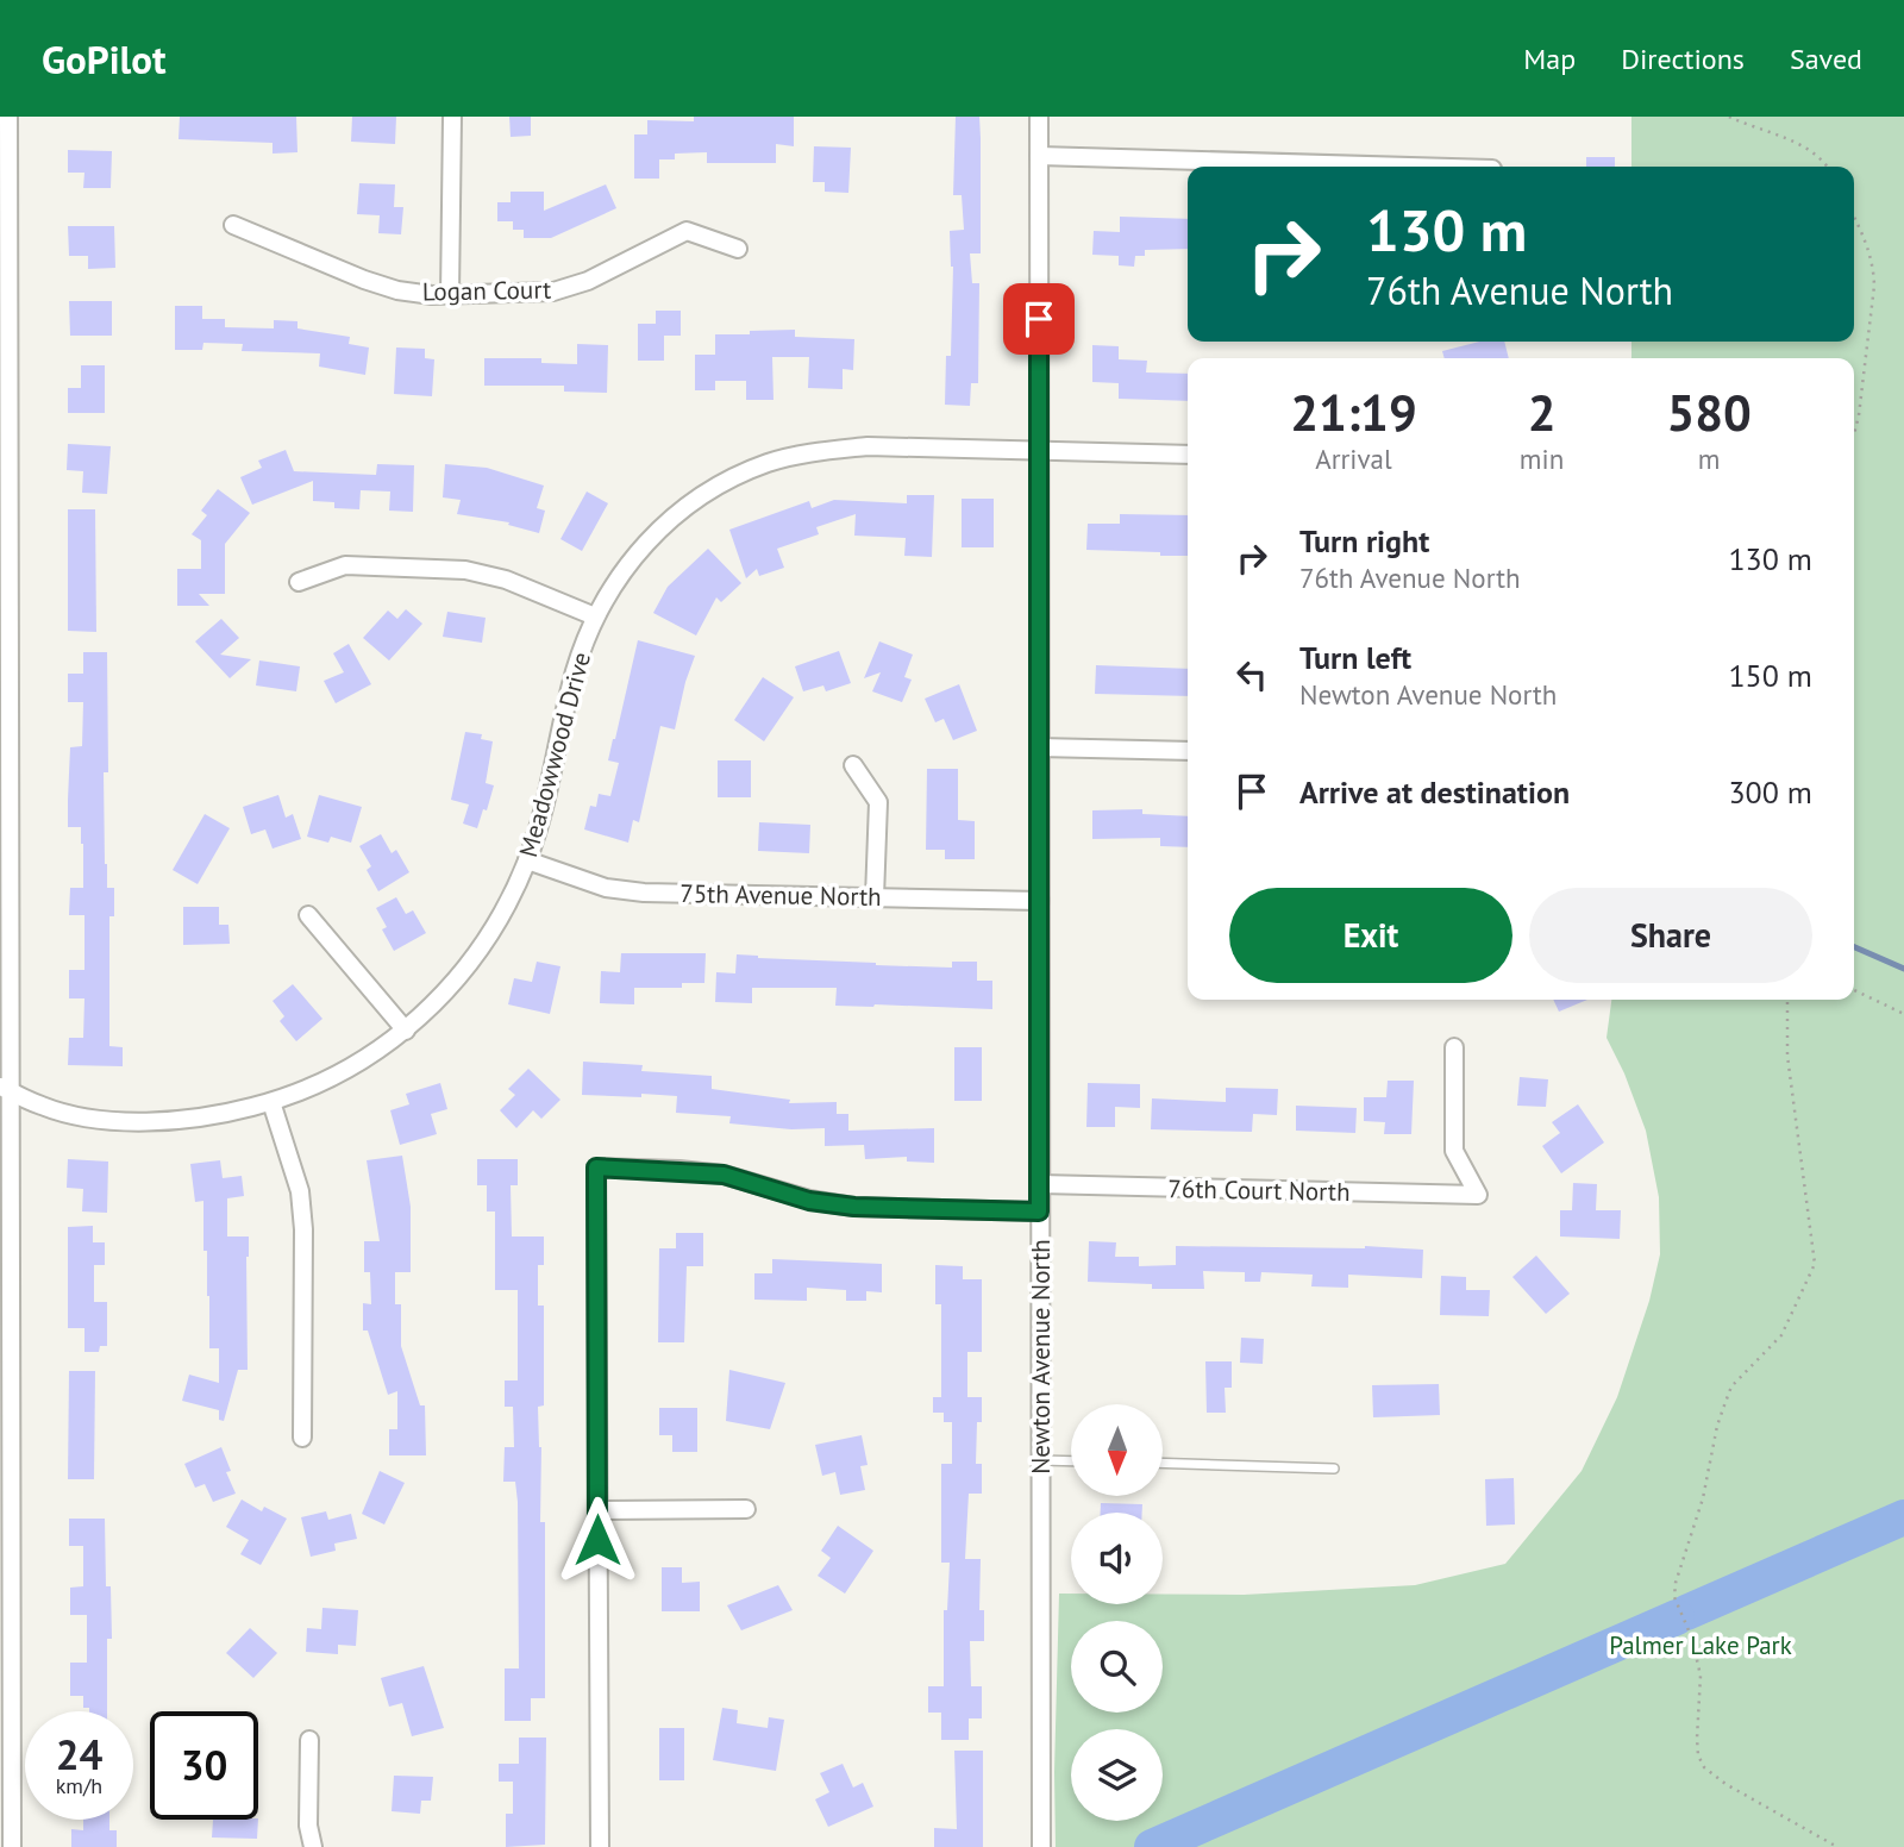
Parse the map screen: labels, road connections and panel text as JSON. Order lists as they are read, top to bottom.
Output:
{
  "streets": {
    "street": [
      "Logan Court",
      "Meadowwood Drive",
      "75th Avenue North",
      "76th Court North",
      "Newton Avenue North"
    ]
  },
  "crossings": [
    ["Meadowwood Drive", "75th Avenue North"],
    ["Meadowwood Drive", "Newton Avenue North"],
    ["75th Avenue North", "Newton Avenue North"],
    ["76th Court North", "Newton Avenue North"]
  ],
  "parks": ["Palmer Lake Park"],
  "north": "bottom",
  "page": {
    "header": "GoPilot",
    "nav": ["Map", "Directions", "Saved"],
    "turn": ["130 m", "76th Avenue North"],
    "eta": [
      "21:19",
      "Arrival",
      "2",
      "min",
      "580",
      "m"
    ],
    "list": [
      {
        "name": "Turn right",
        "note": "76th Avenue North",
        "value": "130 m"
      },
      {
        "name": "Turn left",
        "note": "Newton Avenue North",
        "value": "150 m"
      },
      {
        "name": "Arrive at destination",
        "value": "300 m"
      }
    ],
    "buttons": ["Exit", "Share"],
    "speed": "24 km/h",
    "limit": "30"
  }
}
